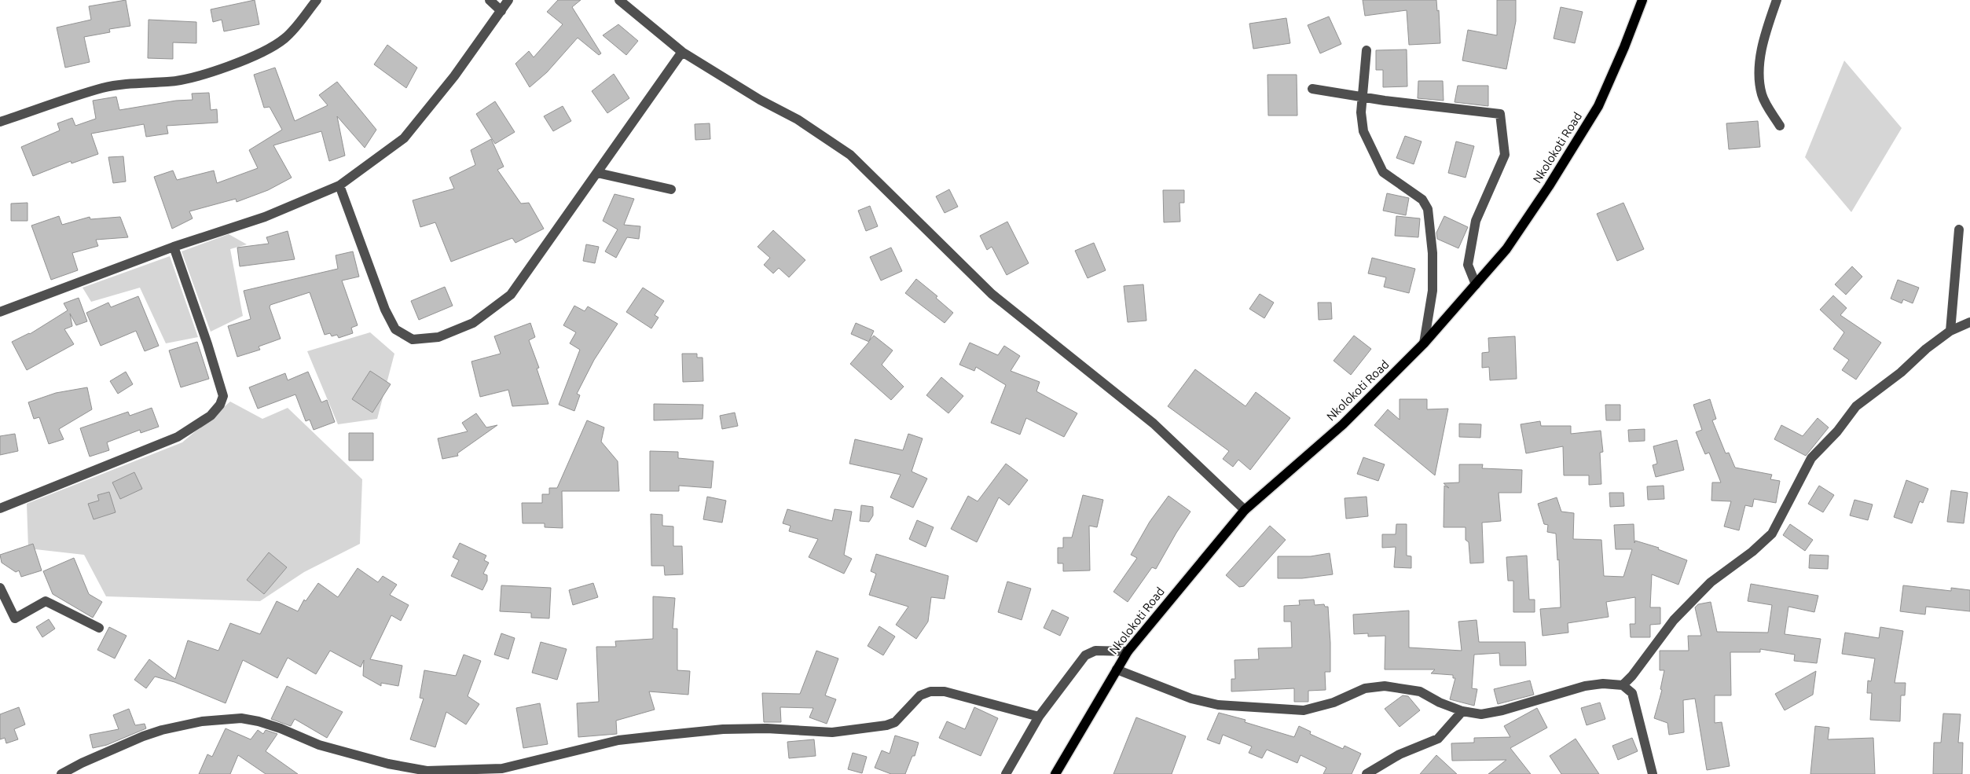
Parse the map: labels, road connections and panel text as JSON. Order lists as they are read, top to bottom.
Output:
{
  "streets": {
    "main road": ["Nkolokoti Road"]
  }
}
